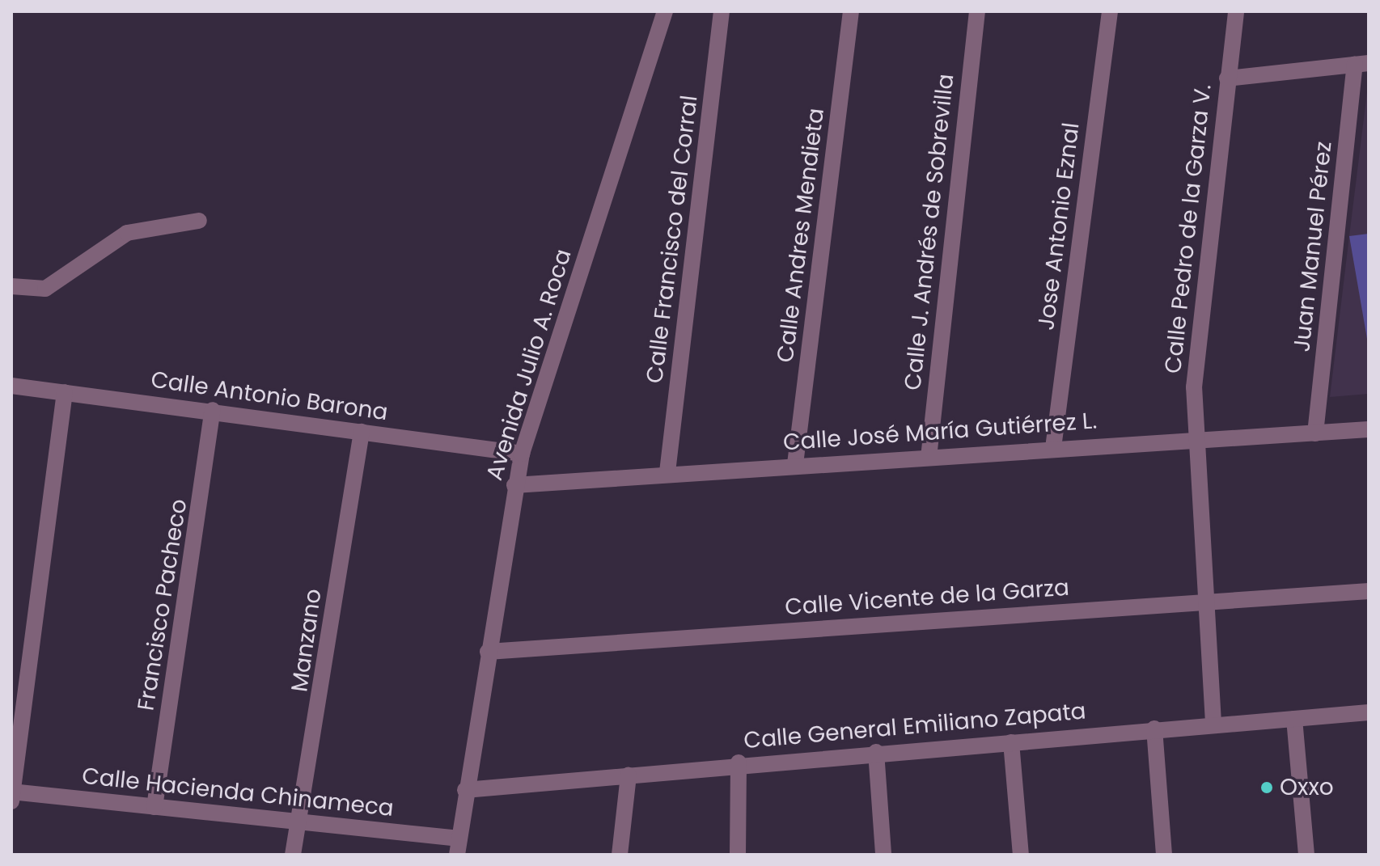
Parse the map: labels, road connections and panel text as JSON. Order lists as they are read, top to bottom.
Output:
{
  "streets": {
    "street": [
      "Jose Antonio Eznal",
      "Calle Pedro de la Garza V.",
      "Calle J. Andrés de Sobrevilla",
      "Calle Andres Mendieta",
      "Calle Francisco del Corral",
      "Juan Manuel Pérez",
      "Avenida Julio A. Roca",
      "Calle Antonio Barona",
      "Calle José María Gutiérrez L.",
      "Calle Vicente de la Garza",
      "Francisco Pacheco",
      "Manzano",
      "Calle General Emiliano Zapata",
      "Calle Hacienda Chinameca"
    ]
  },
  "crossings": [
    ["Jose Antonio Eznal", "Calle José María Gutiérrez L."],
    ["Calle Pedro de la Garza V.", "Calle José María Gutiérrez L."],
    ["Calle Pedro de la Garza V.", "Calle Vicente de la Garza"],
    ["Calle Pedro de la Garza V.", "Calle General Emiliano Zapata"],
    ["Calle J. Andrés de Sobrevilla", "Calle José María Gutiérrez L."],
    ["Calle Andres Mendieta", "Calle José María Gutiérrez L."],
    ["Calle Francisco del Corral", "Calle José María Gutiérrez L."],
    ["Juan Manuel Pérez", "Calle José María Gutiérrez L."],
    ["Avenida Julio A. Roca", "Calle Antonio Barona"],
    ["Avenida Julio A. Roca", "Calle José María Gutiérrez L."],
    ["Avenida Julio A. Roca", "Calle Vicente de la Garza"],
    ["Avenida Julio A. Roca", "Calle General Emiliano Zapata"],
    ["Avenida Julio A. Roca", "Calle Hacienda Chinameca"],
    ["Calle Antonio Barona", "Francisco Pacheco"],
    ["Calle Antonio Barona", "Manzano"],
    ["Francisco Pacheco", "Calle Hacienda Chinameca"],
    ["Manzano", "Calle Hacienda Chinameca"]
  ],
  "places": ["Oxxo"]
}
